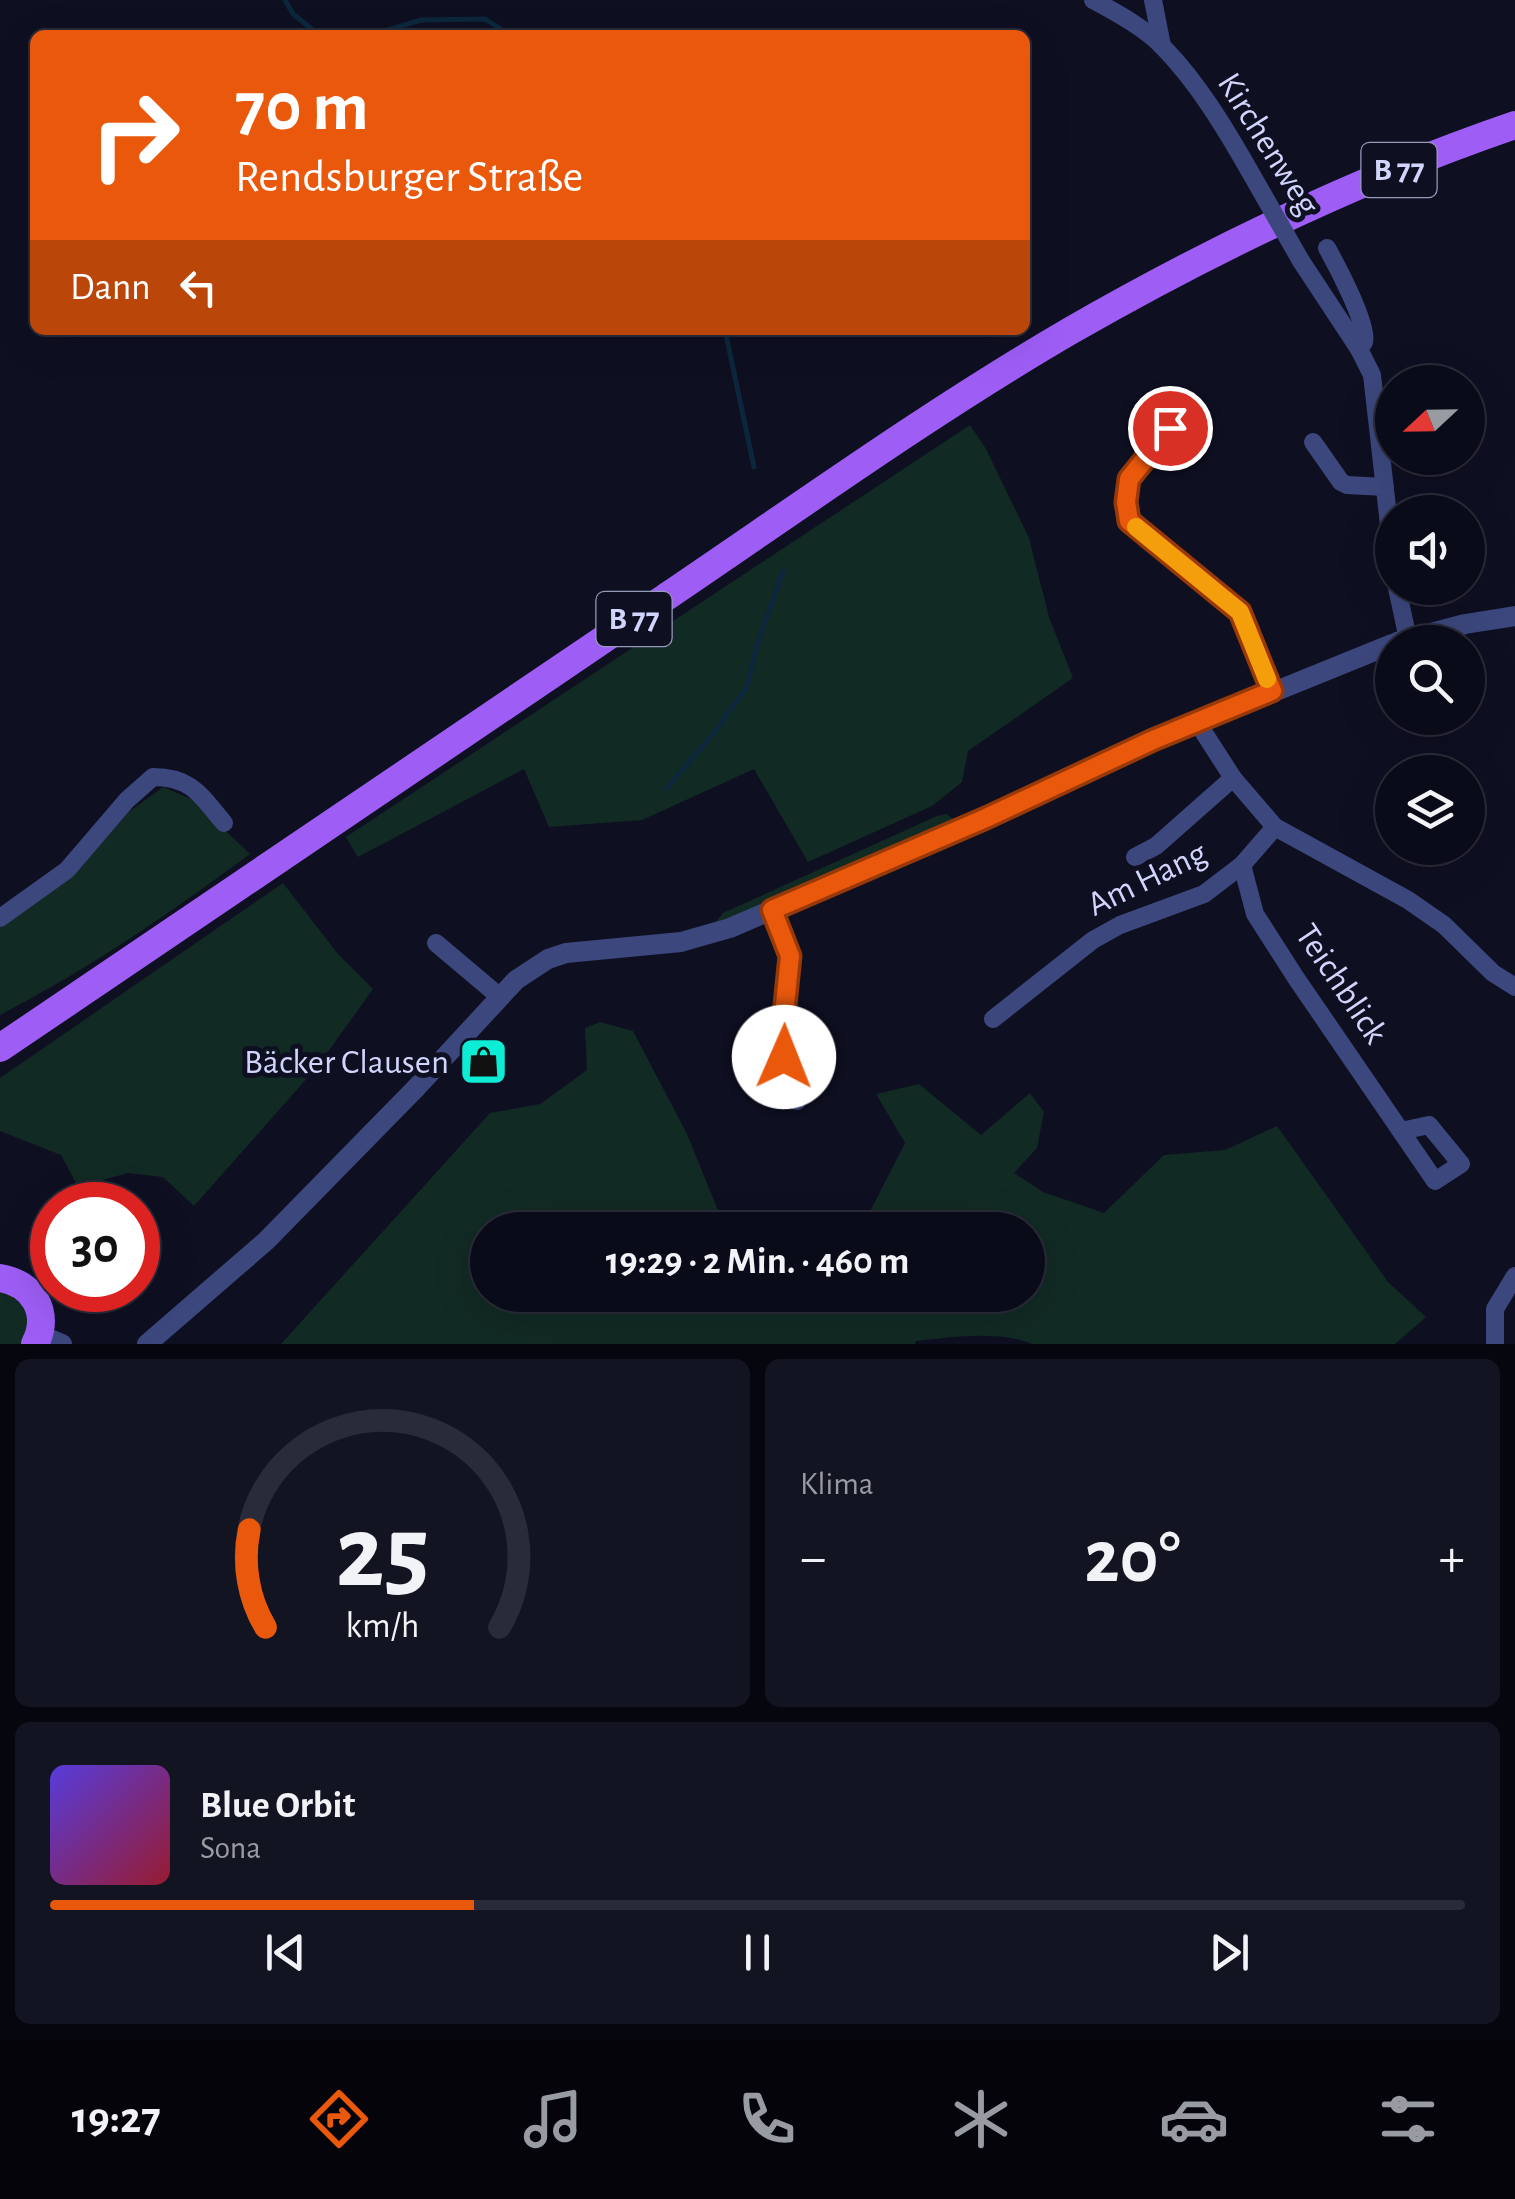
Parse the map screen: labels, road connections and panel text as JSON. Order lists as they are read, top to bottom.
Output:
{
  "streets": {
    "main road": ["B 77"],
    "street": ["Kirchenweg", "Am Hang", "Teichblick"]
  },
  "crossings": [
    ["Am Hang", "Teichblick"]
  ],
  "places": {
    "shop": ["Bäcker Clausen"]
  },
  "north": "left",
  "page": {
    "turn": ["70 m", "Rendsburger Straße"],
    "then": "Dann",
    "limit": "30",
    "trip": "19:29 · 2 Min. · 460 m",
    "tile": "Klima",
    "heat": ["−", "20°", "+"],
    "song": ["Blue Orbit", "Sona"],
    "tabs": "19:27",
    "gauge": ["25", "km/h"]
  }
}
